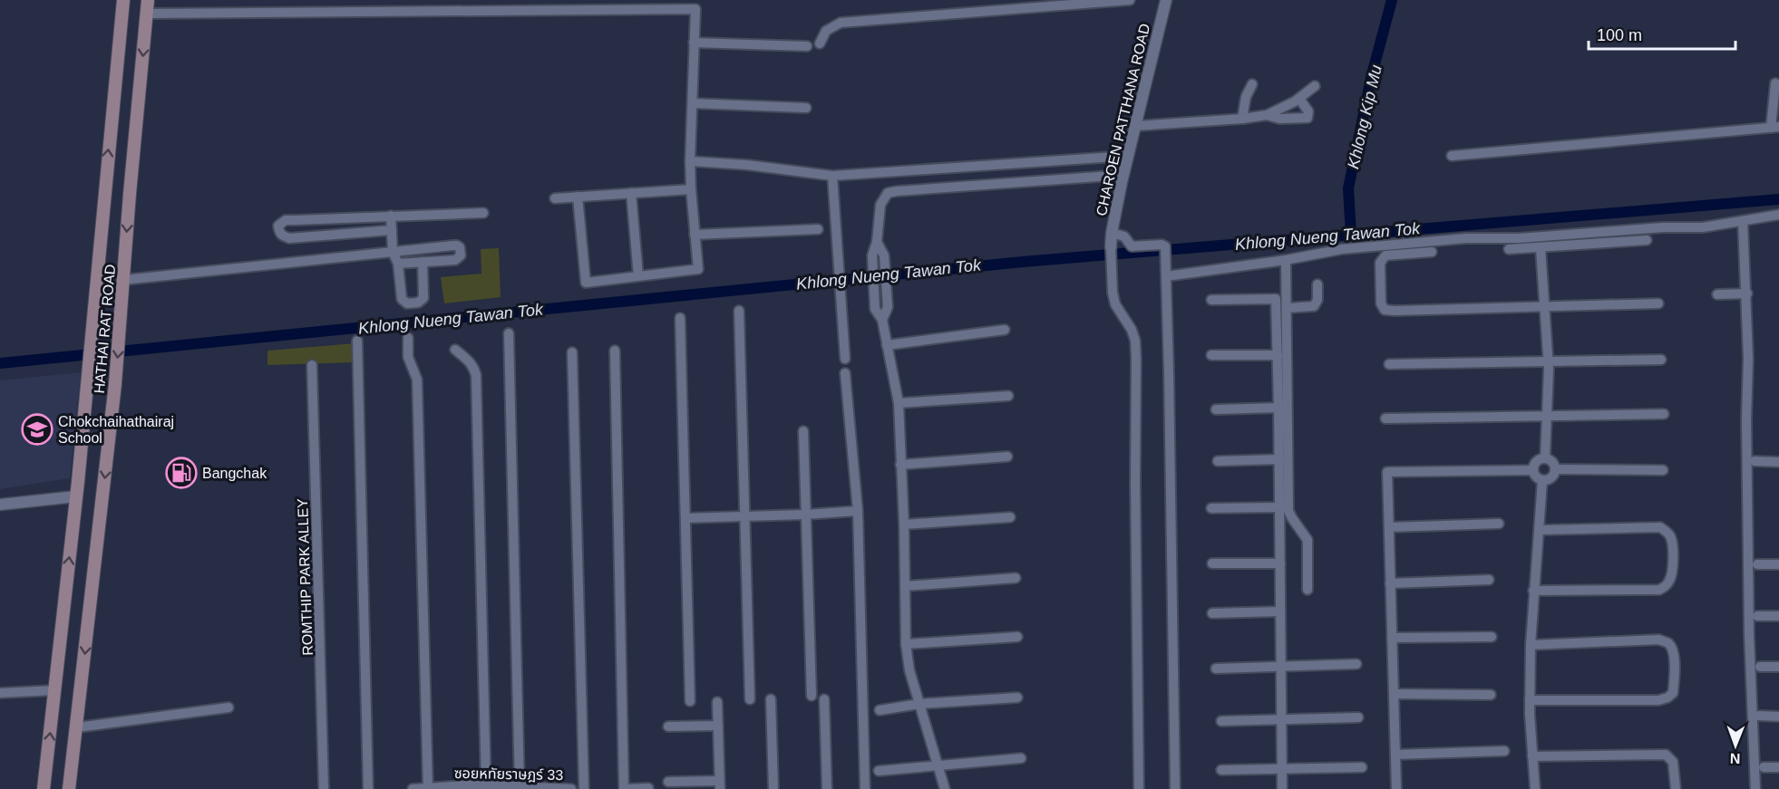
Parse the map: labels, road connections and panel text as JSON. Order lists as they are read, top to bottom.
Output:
{
  "streets": {
    "main road": ["HATHAI RAT ROAD"],
    "street": ["CHAROEN PATTHANA ROAD", "ROMTHIP PARK ALLEY", "ซอยหทัยราษฎร์ 33"]
  },
  "water": ["Khlong Kip Mu", "Khlong Nueng Tawan Tok"],
  "places": {
    "school or university": ["Chokchaihathairaj School"],
    "fuel station": ["Bangchak"]
  },
  "scale_bar": "100 m",
  "north": "bottom"
}
